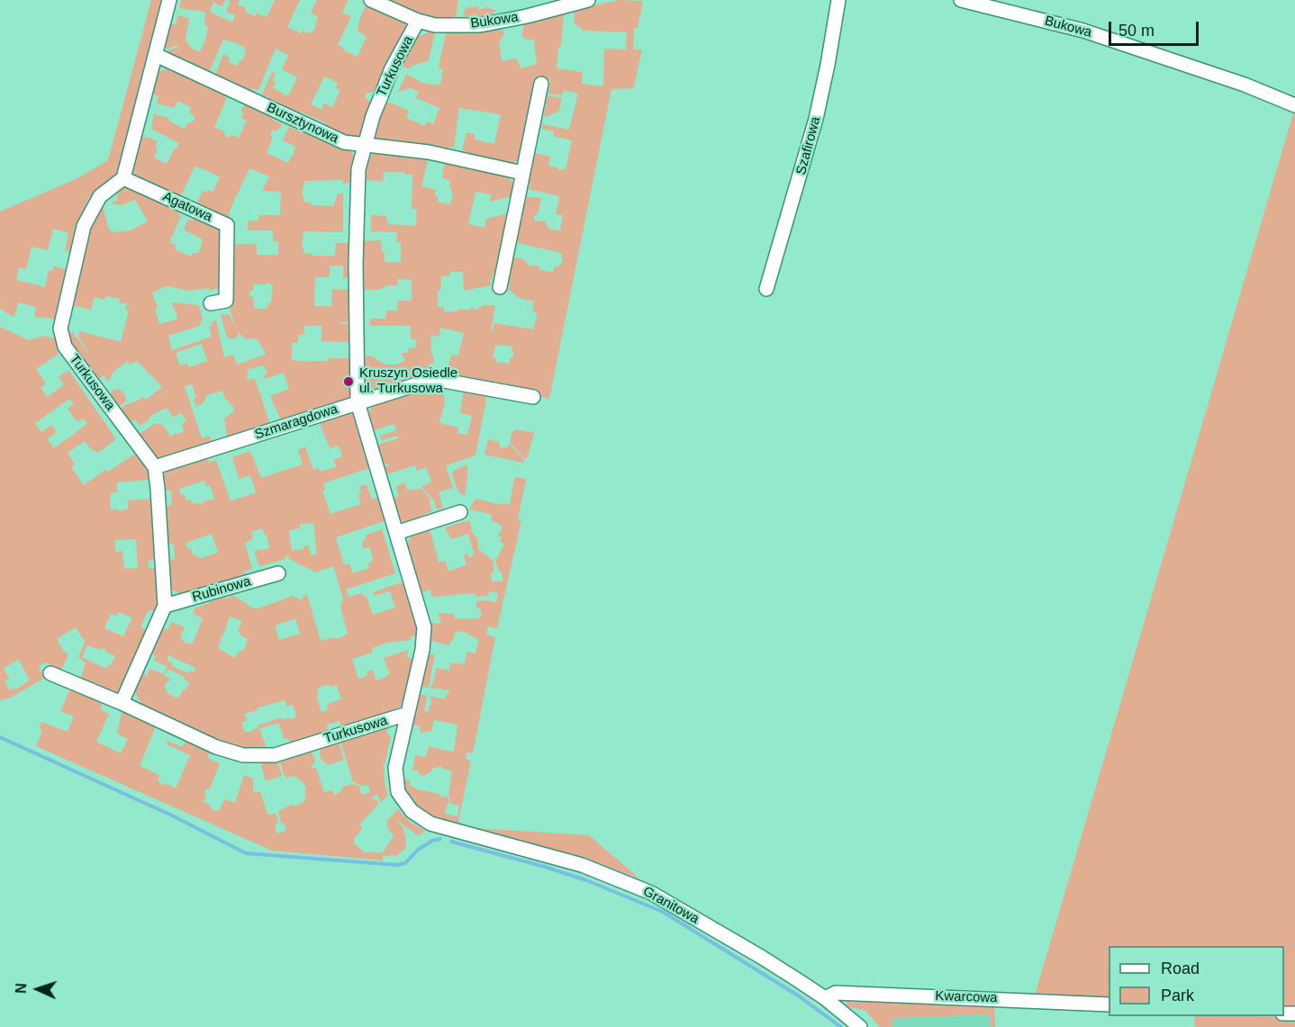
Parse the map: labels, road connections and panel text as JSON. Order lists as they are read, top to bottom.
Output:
{
  "streets": {
    "street": [
      "Bukowa",
      "Turkusowa",
      "Bursztynowa",
      "Szafirowa",
      "Agatowa",
      "Szmaragdowa",
      "Rubinowa",
      "Granitowa",
      "Kwarcowa"
    ]
  },
  "crossings": [
    ["Bukowa", "Turkusowa"],
    ["Turkusowa", "Bursztynowa"],
    ["Turkusowa", "Agatowa"],
    ["Turkusowa", "Szmaragdowa"],
    ["Turkusowa", "Granitowa"],
    ["Granitowa", "Kwarcowa"]
  ],
  "places": ["Kruszyn Osiedle ul. Turkusowa"],
  "legend": ["Road", "Park"],
  "scale_bar": "50 m",
  "north": "left"
}
